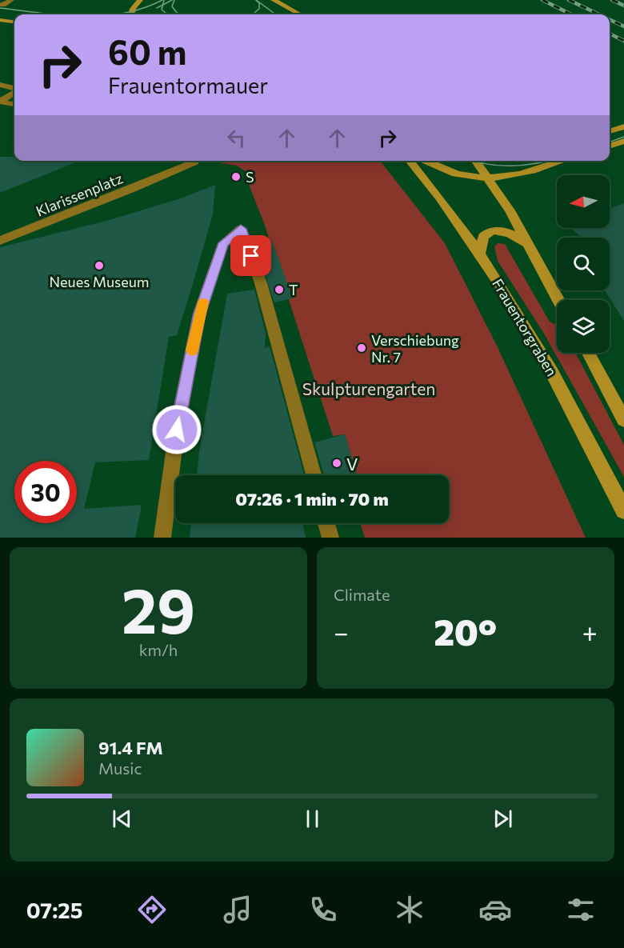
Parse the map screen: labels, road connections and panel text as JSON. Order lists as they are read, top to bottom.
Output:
{
  "streets": {
    "main road": ["Frauentorgraben"],
    "street": ["Klarissenplatz"]
  },
  "parks": ["Skulpturengarten"],
  "places": [
    "S",
    "Neues Museum",
    "T",
    "Verschiebung Nr. 7",
    "V"
  ],
  "north": "left",
  "page": {
    "turn": ["60 m", "Frauentormauer"],
    "limit": "30",
    "trip": "07:26 · 1 min · 70 m",
    "tile": [
      ["29", "km/h"],
      "Climate"
    ],
    "heat": ["−", "20°", "+"],
    "song": ["91.4 FM", "Music"],
    "tabs": "07:25"
  }
}
